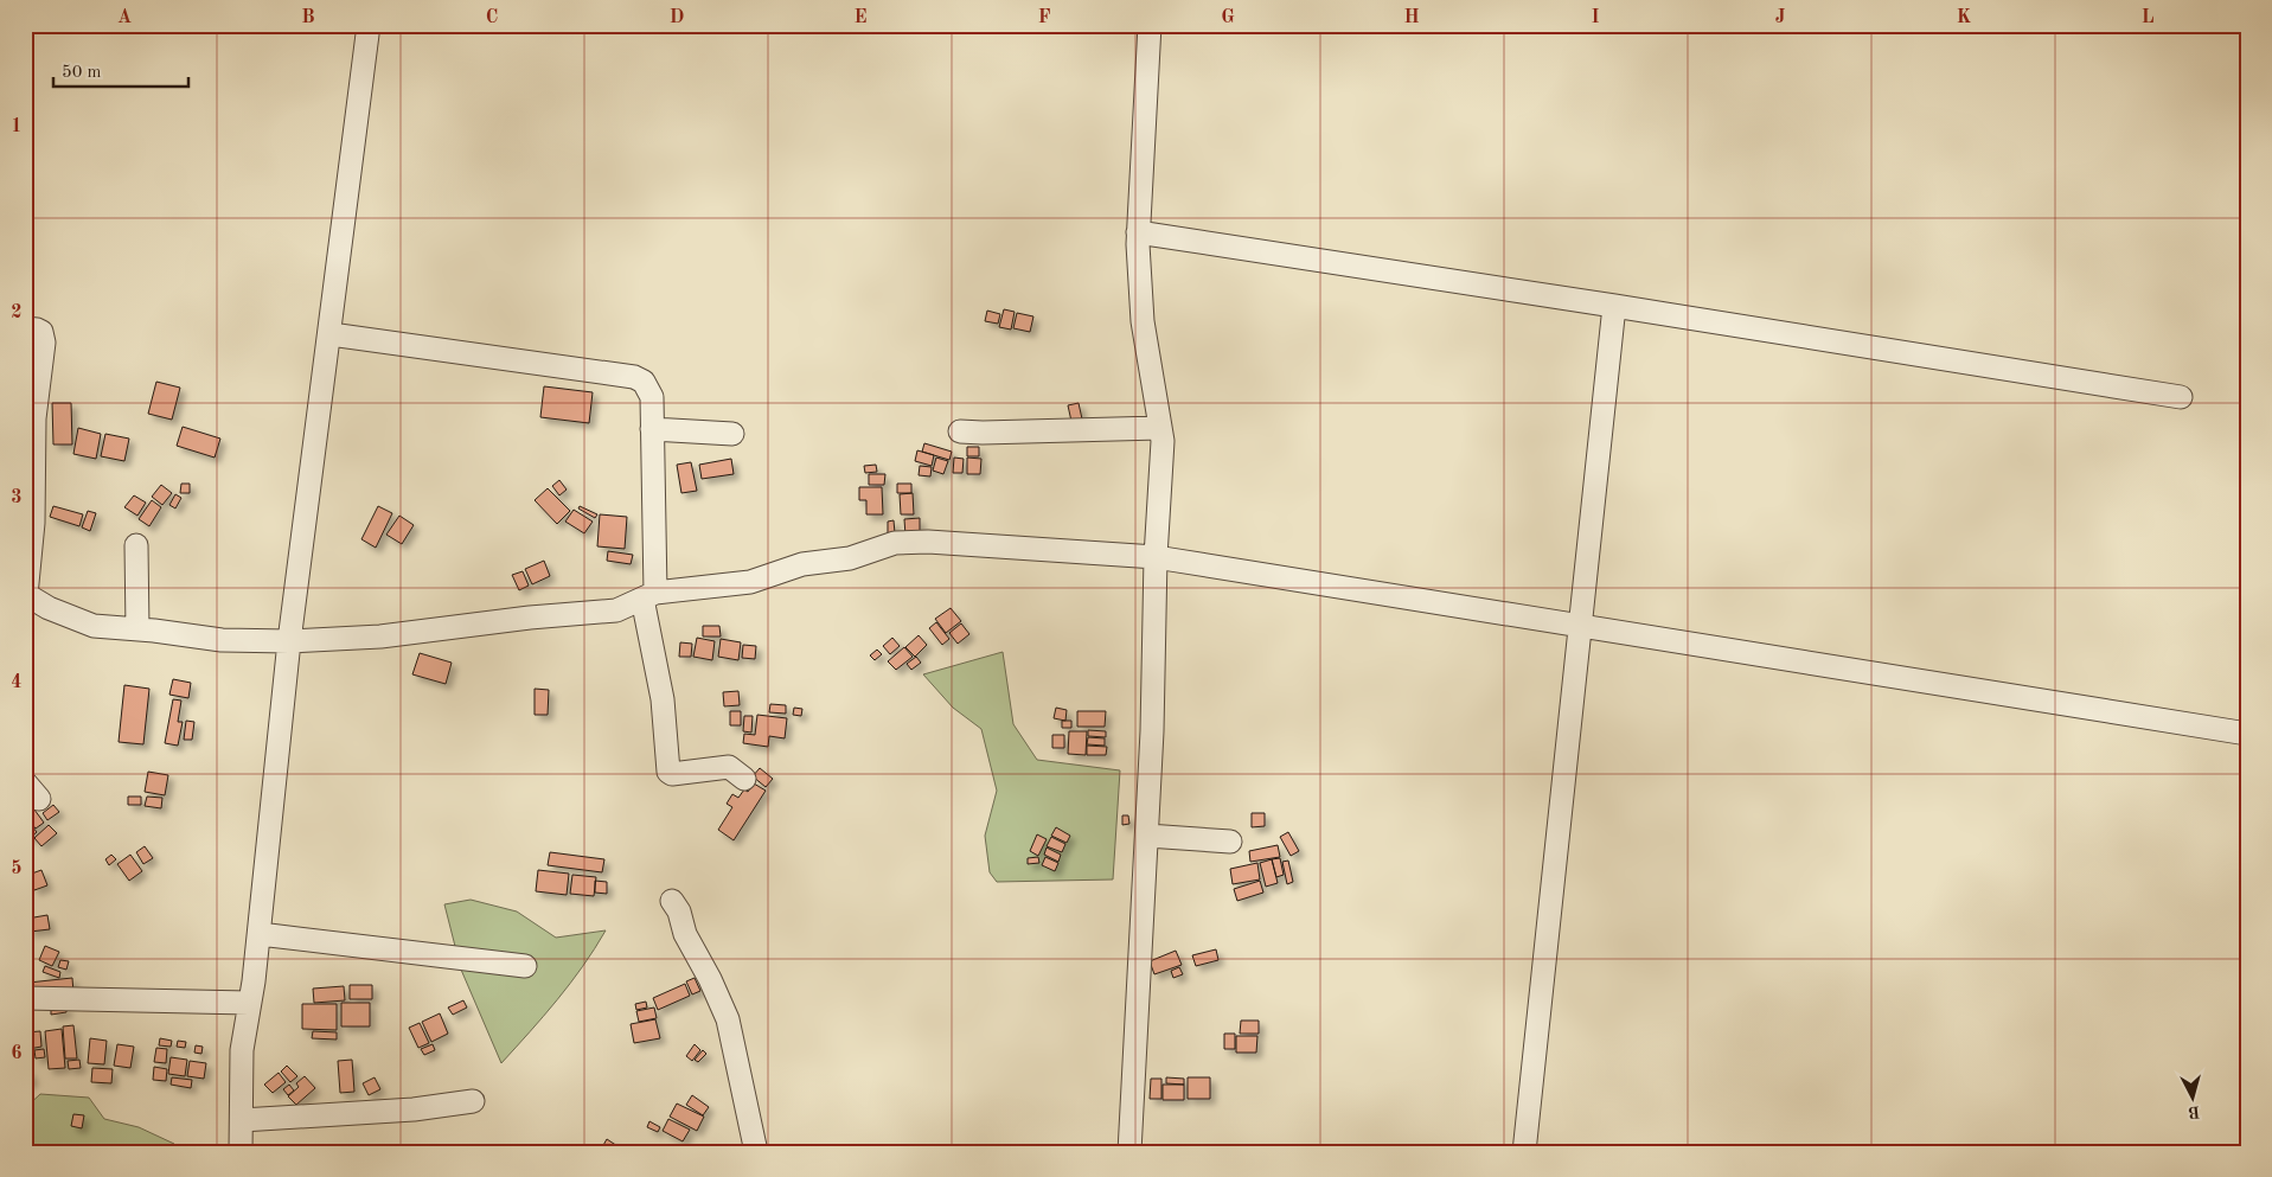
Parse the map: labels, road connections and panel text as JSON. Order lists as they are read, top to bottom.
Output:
{
  "scale_bar": "50 m",
  "north": "bottom",
  "grid": {
    "columns": [
      "A",
      "B",
      "C",
      "D",
      "E",
      "F",
      "G",
      "H",
      "I",
      "J",
      "K",
      "L"
    ],
    "rows": [
      "1",
      "2",
      "3",
      "4",
      "5",
      "6"
    ]
  }
}
